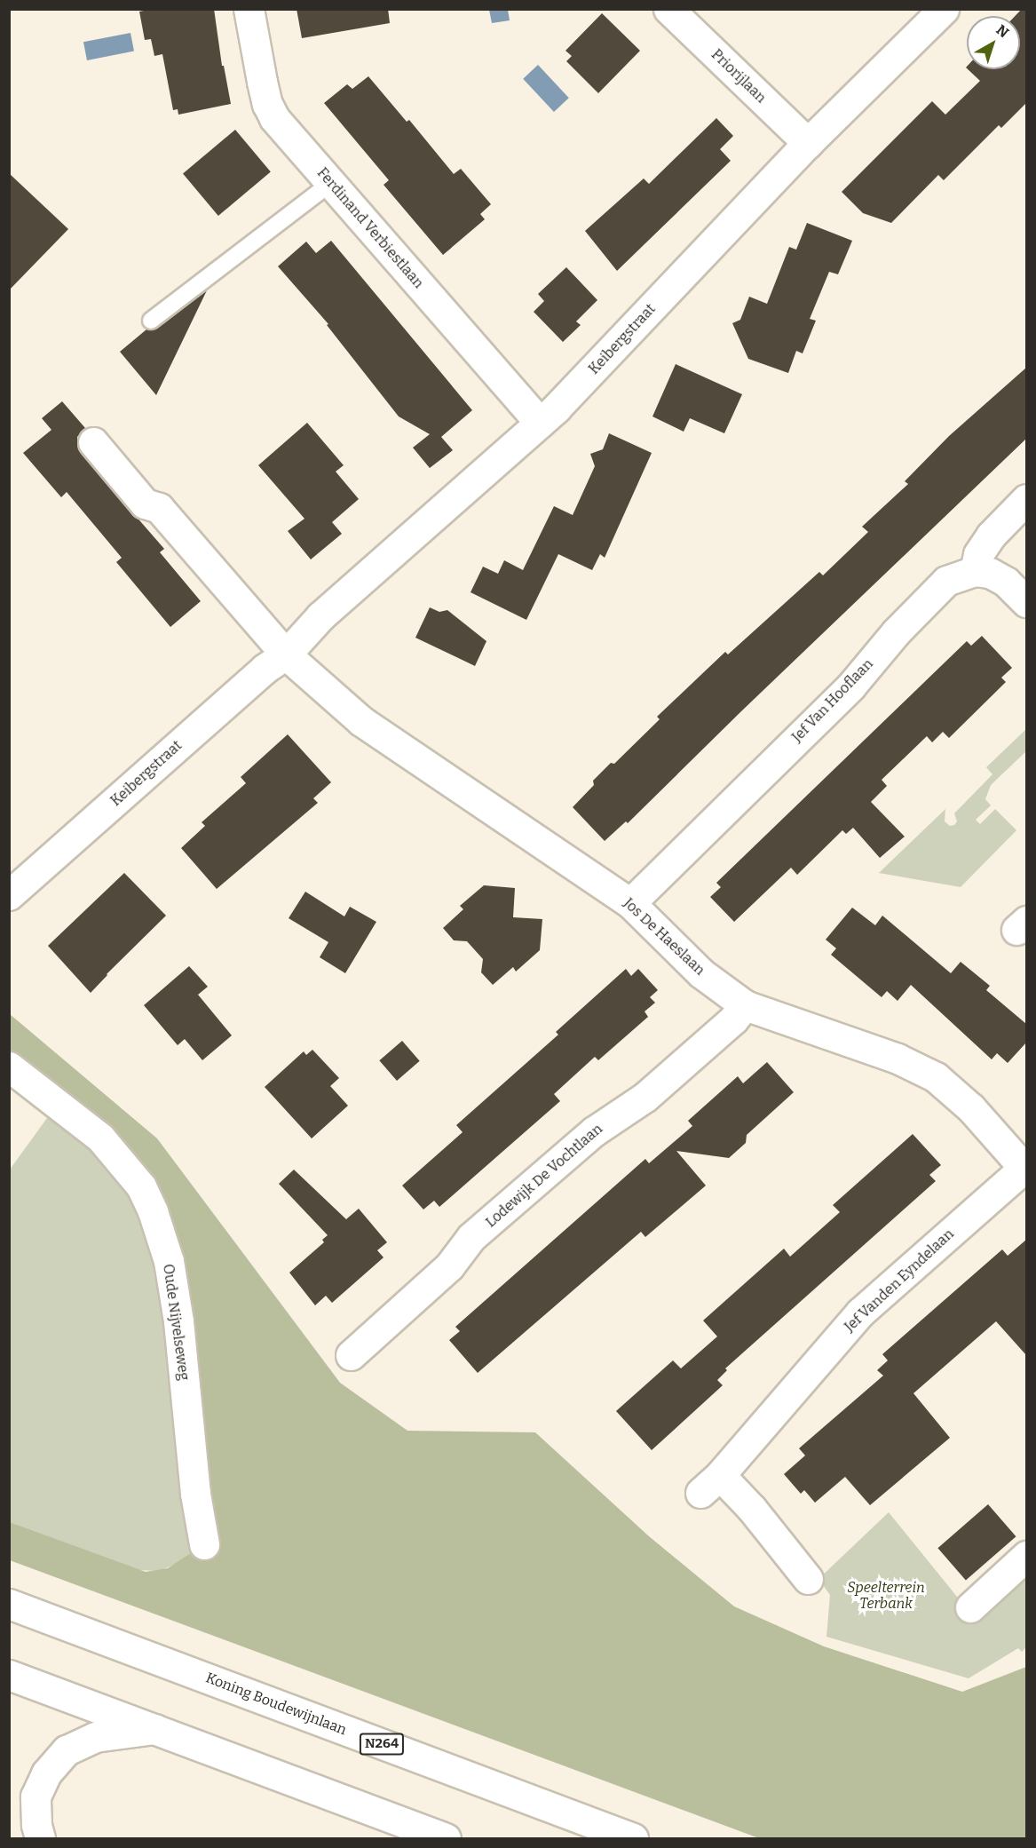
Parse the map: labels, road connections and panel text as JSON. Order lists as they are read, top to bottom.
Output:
{
  "streets": {
    "main road": [
      "Priorijlaan",
      "Ferdinand Verbiestlaan",
      "Keibergstraat",
      "Jef Van Hooflaan",
      "Jos De Haeslaan",
      "Lodewijk De Vochtlaan",
      "Jef Vanden Eyndelaan",
      "Oude Nijvelseweg",
      "Koning Boudewijnlaan",
      "N264"
    ]
  },
  "crossings": [
    ["Priorijlaan", "Keibergstraat"],
    ["Ferdinand Verbiestlaan", "Keibergstraat"],
    ["Keibergstraat", "Jos De Haeslaan"],
    ["Jef Van Hooflaan", "Jos De Haeslaan"],
    ["Jos De Haeslaan", "Lodewijk De Vochtlaan"],
    ["Jos De Haeslaan", "Jef Vanden Eyndelaan"]
  ],
  "parks": ["Speelterrein Terbank"],
  "north": "top right"
}
